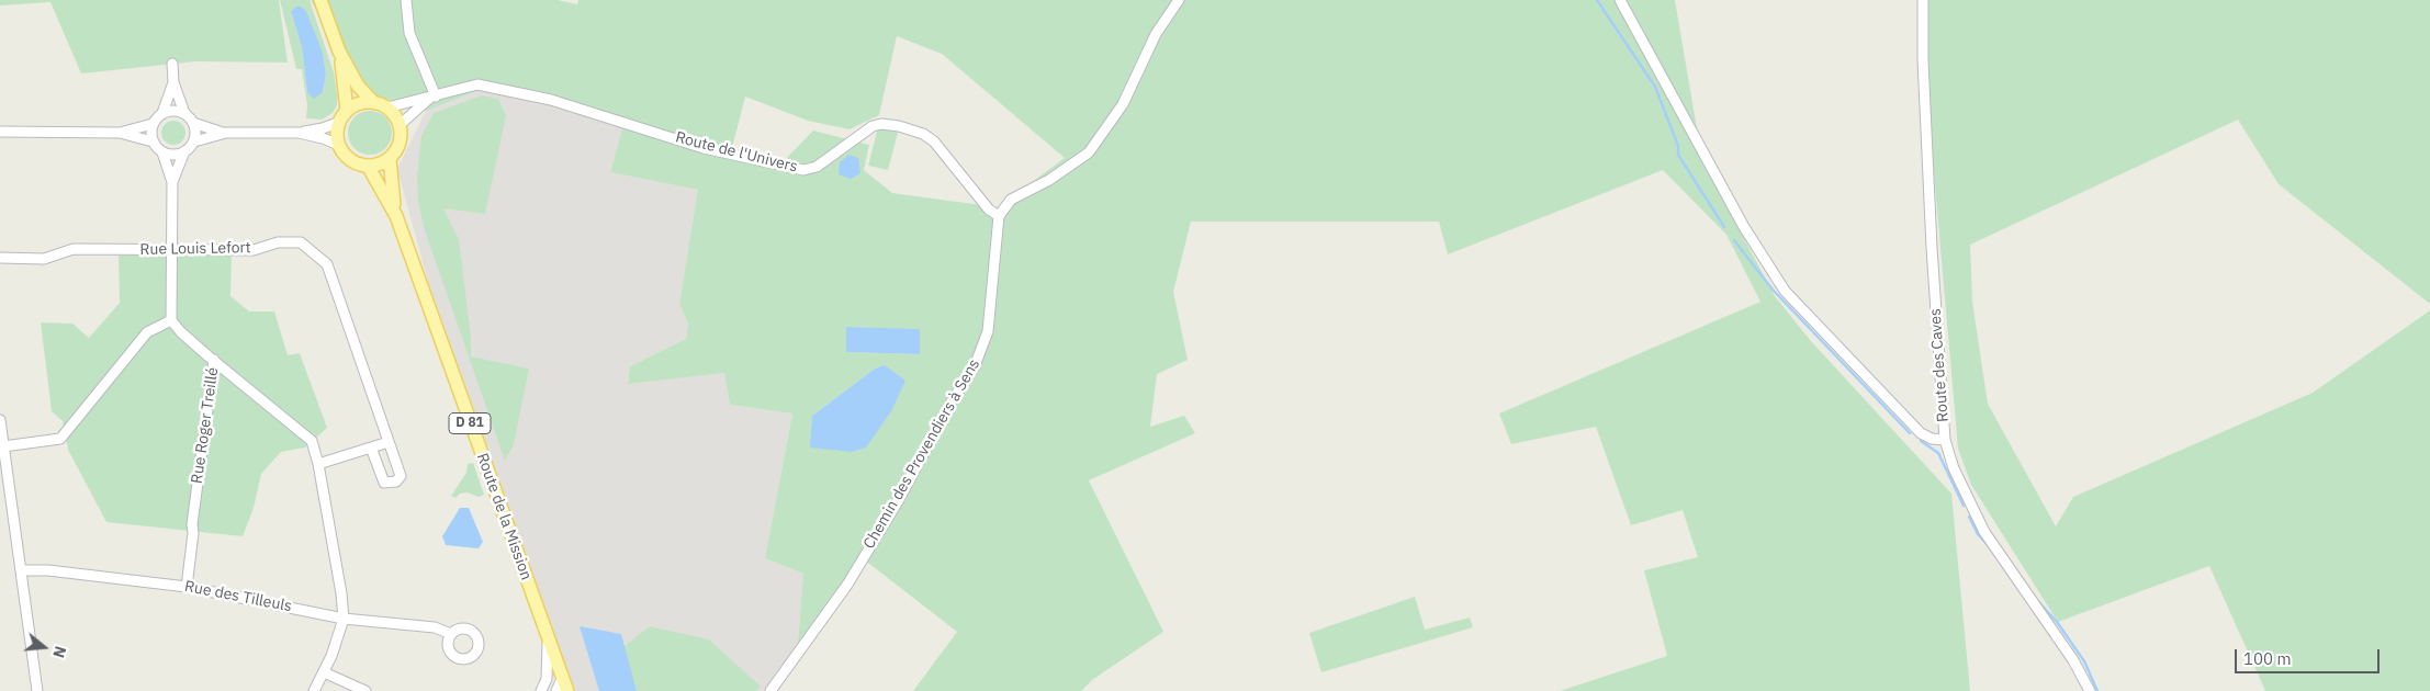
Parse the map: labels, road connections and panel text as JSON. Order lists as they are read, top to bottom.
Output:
{
  "streets": {
    "main road": ["D 81", "Route de la Mission"],
    "street": [
      "Route de l'Univers",
      "Rue Louis Lefort",
      "Route des Caves",
      "Rue Roger Treillé",
      "Chemin des Provendiers à Sens",
      "Rue des Tilleuls"
    ]
  },
  "crossings": [
    ["Route de l'Univers", "D 81"],
    ["Route de l'Univers", "Chemin des Provendiers à Sens"],
    ["D 81", "Route de la Mission"],
    ["Rue Roger Treillé", "Rue des Tilleuls"]
  ],
  "scale_bar": "100 m",
  "north": "right"
}
